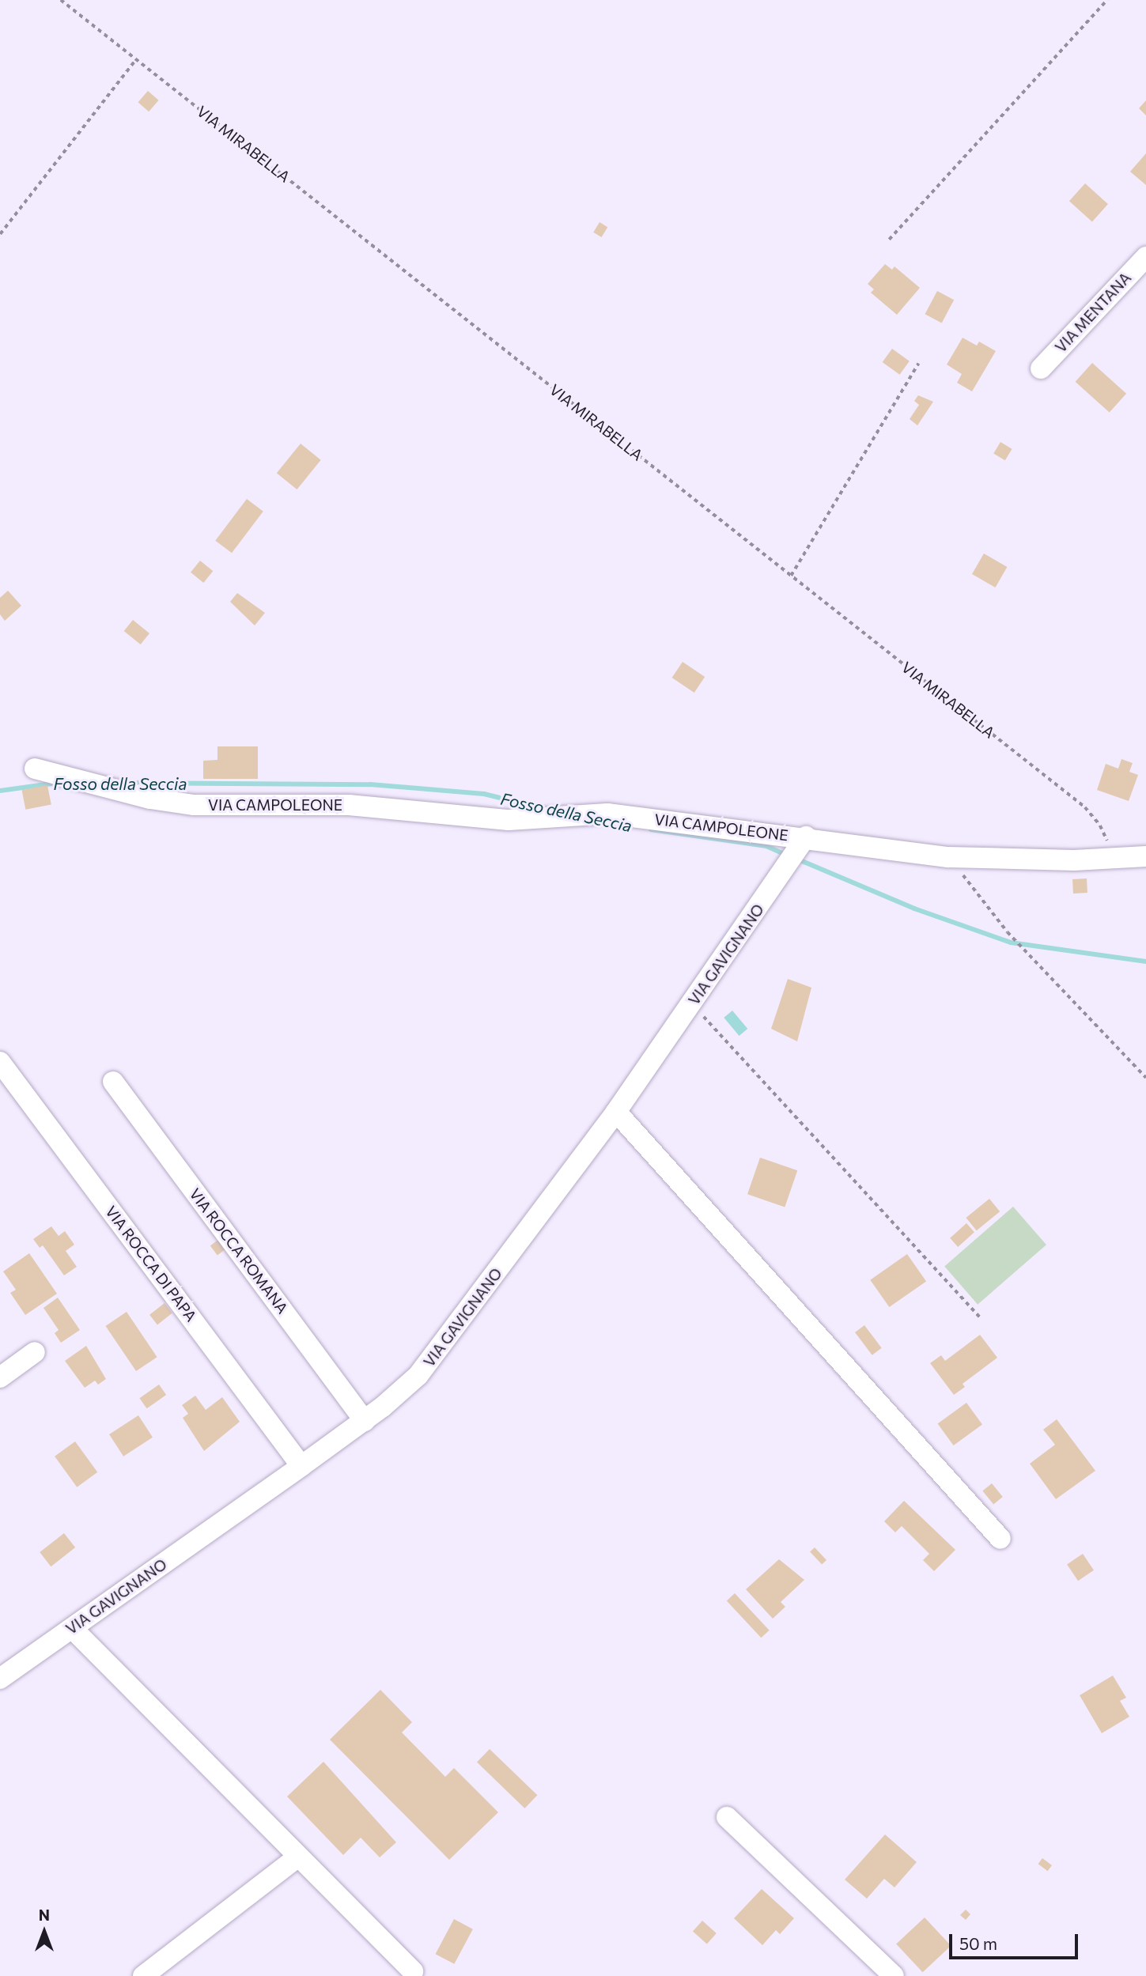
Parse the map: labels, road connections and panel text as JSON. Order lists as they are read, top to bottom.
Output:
{
  "streets": {
    "street": [
      "VIA MENTANA",
      "VIA CAMPOLEONE",
      "VIA GAVIGNANO",
      "VIA ROCCA ROMANA",
      "VIA ROCCA DI PAPA"
    ],
    "path": ["VIA MIRABELLA"]
  },
  "crossings": [
    ["VIA MIRABELLA", "VIA CAMPOLEONE"],
    ["VIA CAMPOLEONE", "VIA GAVIGNANO"],
    ["VIA GAVIGNANO", "VIA ROCCA ROMANA"],
    ["VIA GAVIGNANO", "VIA ROCCA DI PAPA"]
  ],
  "water": ["Fosso della Seccia"],
  "scale_bar": "50 m",
  "north": "top"
}
